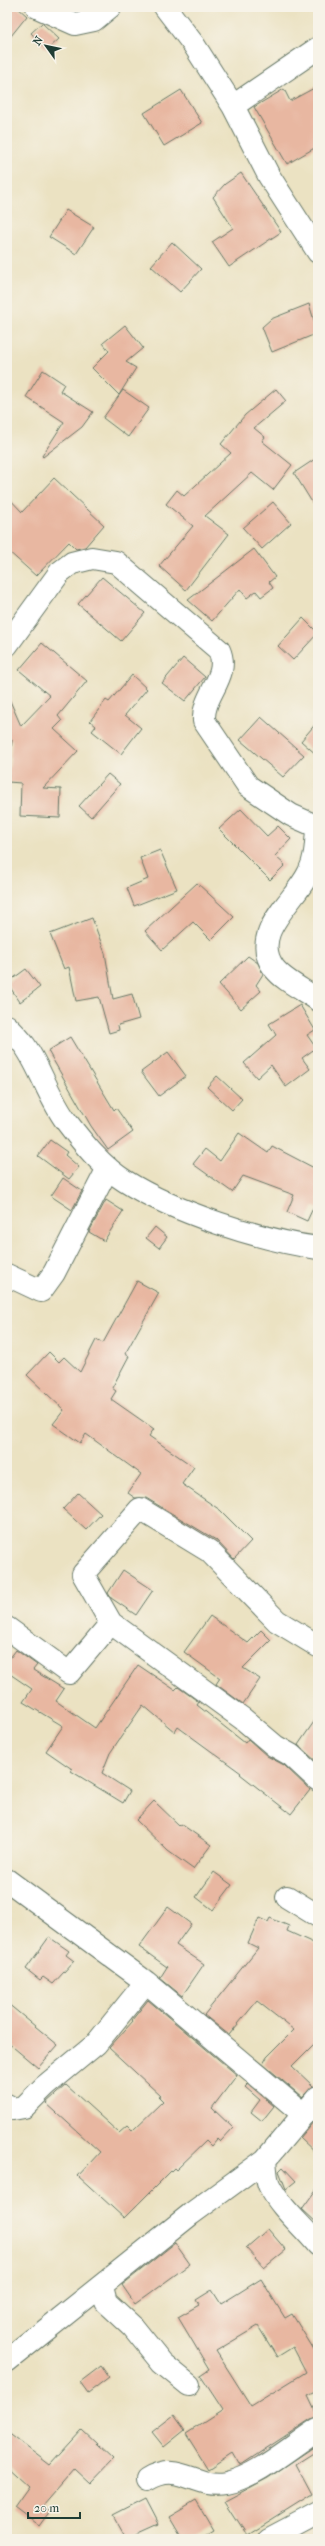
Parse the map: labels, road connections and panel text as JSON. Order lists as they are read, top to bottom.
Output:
{
  "scale_bar": "20 m",
  "north": "top left"
}
